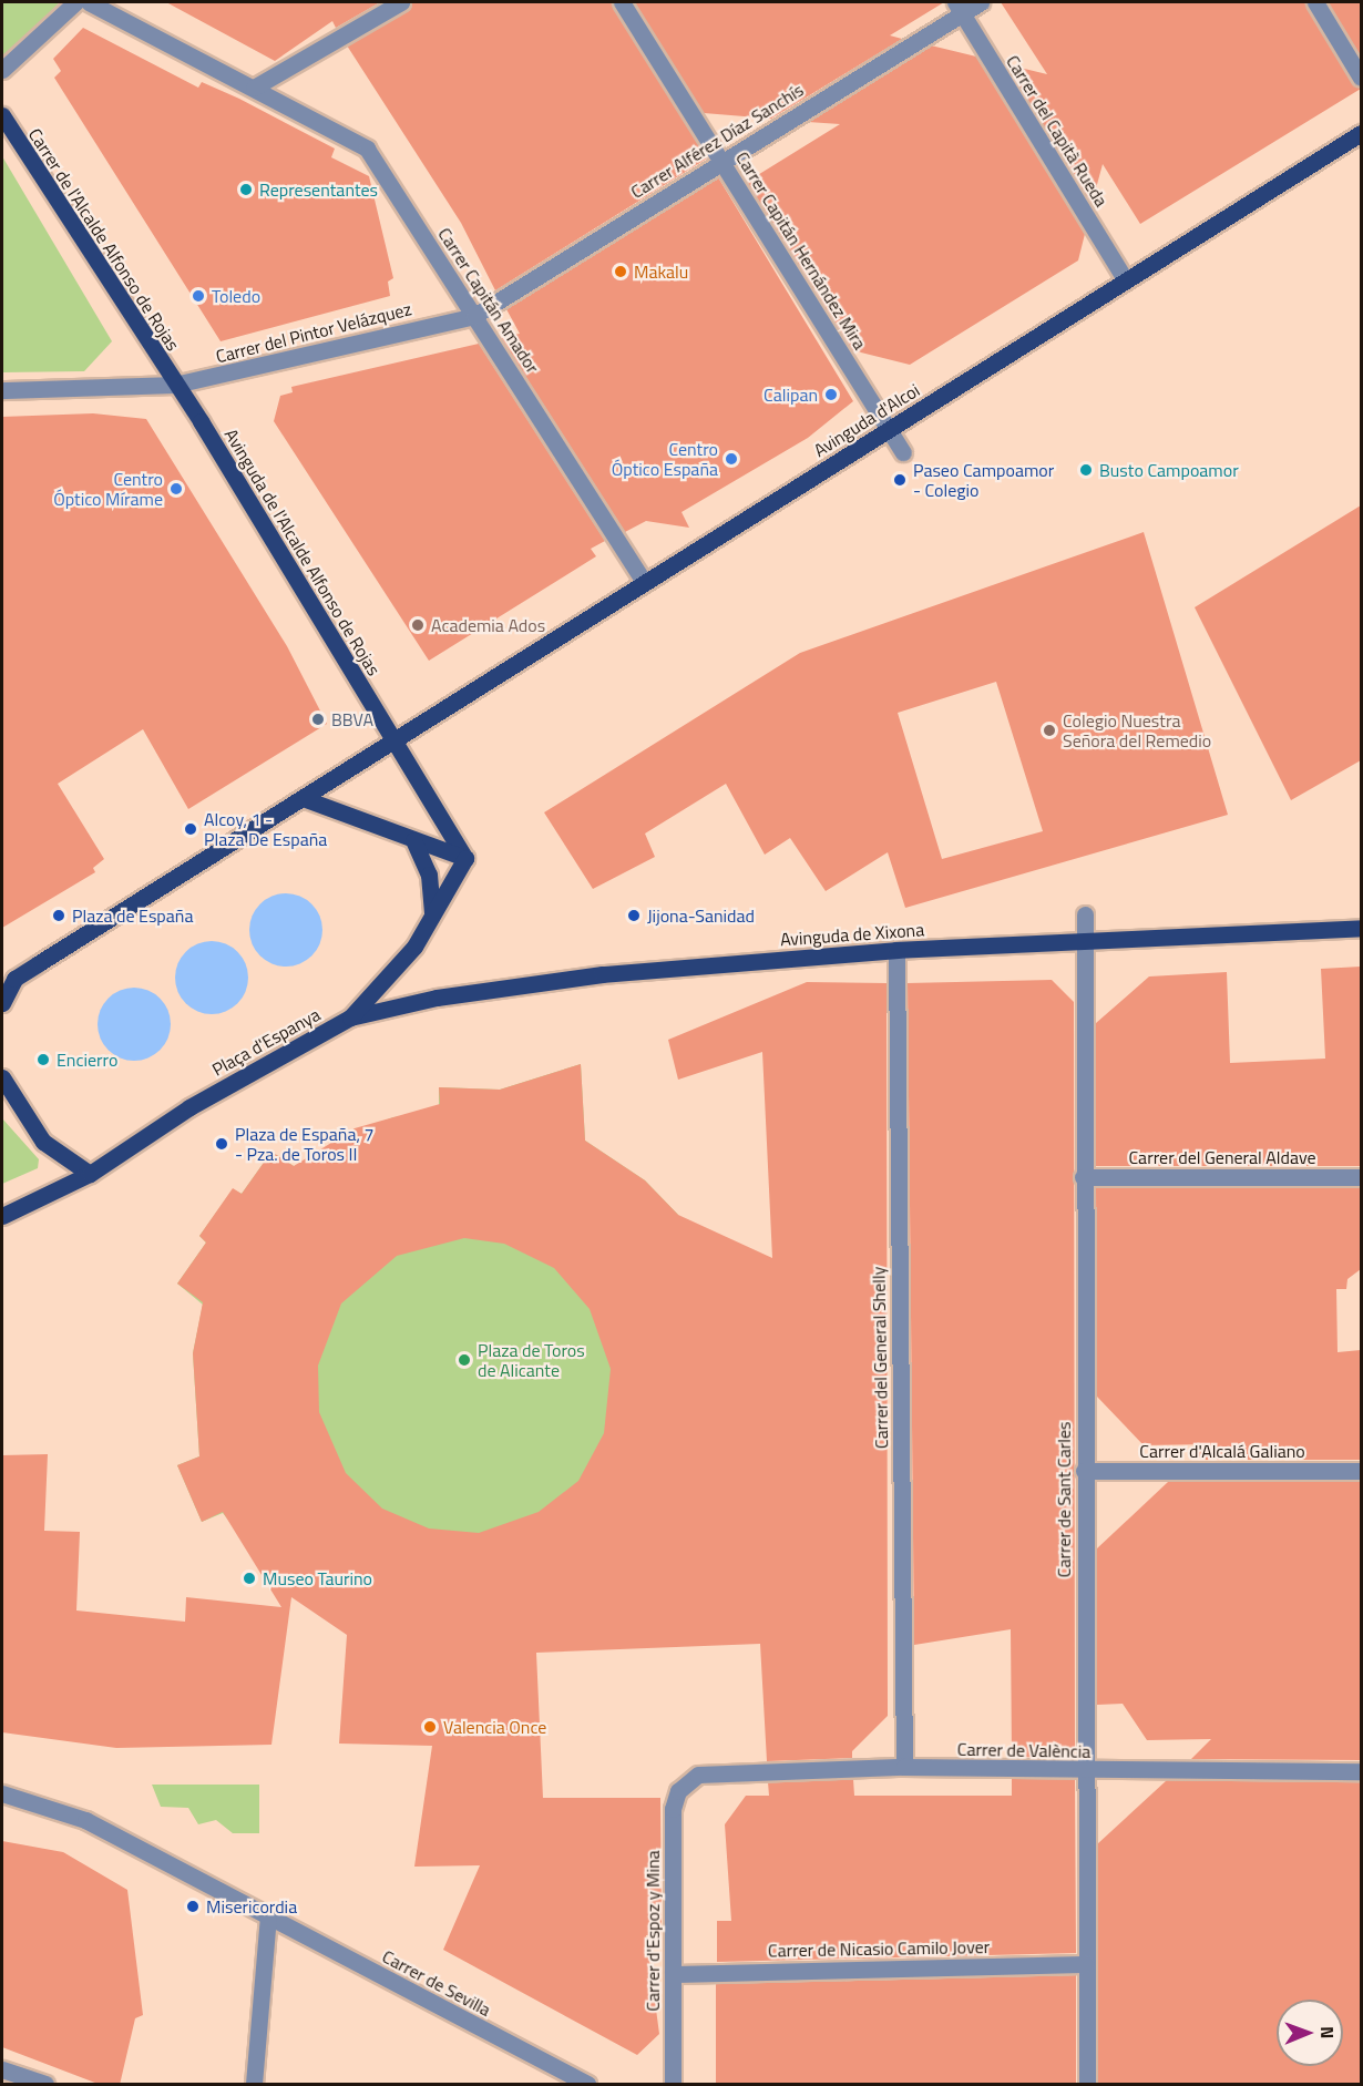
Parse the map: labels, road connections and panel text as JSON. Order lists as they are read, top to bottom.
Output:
{
  "streets": {
    "main road": [
      "Carrer de l'Alcalde Alfonso de Rojas",
      "Avinguda d'Alcoi",
      "Avinguda de l'Alcalde Alfonso de Rojas",
      "Avinguda de Xixona",
      "Plaça d'Espanya"
    ],
    "street": [
      "Carrer del Capità Rueda",
      "Carrer Alférez Díaz Sanchís",
      "Carrer Capitán Hernández Mira",
      "Carrer Capitán Amador",
      "Carrer del Pintor Velázquez",
      "Carrer del General Aldave",
      "Carrer del General Shelly",
      "Carrer d'Alcalá Galiano",
      "Carrer de Sant Carles",
      "Carrer de València",
      "Carrer d'Espoz y Mina",
      "Carrer de Nicasio Camilo Jover",
      "Carrer de Sevilla"
    ]
  },
  "crossings": [
    ["Carrer del Capità Rueda", "Carrer Alférez Díaz Sanchís"],
    ["Carrer del Capità Rueda", "Avinguda d'Alcoi"],
    ["Carrer Alférez Díaz Sanchís", "Carrer Capitán Hernández Mira"],
    ["Carrer Alférez Díaz Sanchís", "Carrer Capitán Amador"],
    ["Carrer Alférez Díaz Sanchís", "Carrer del Pintor Velázquez"],
    ["Carrer de l'Alcalde Alfonso de Rojas", "Carrer del Pintor Velázquez"],
    ["Carrer de l'Alcalde Alfonso de Rojas", "Avinguda de l'Alcalde Alfonso de Rojas"],
    ["Carrer Capitán Hernández Mira", "Avinguda d'Alcoi"],
    ["Carrer Capitán Amador", "Carrer del Pintor Velázquez"],
    ["Carrer Capitán Amador", "Avinguda d'Alcoi"],
    ["Carrer del Pintor Velázquez", "Avinguda de l'Alcalde Alfonso de Rojas"],
    ["Avinguda d'Alcoi", "Avinguda de l'Alcalde Alfonso de Rojas"],
    ["Avinguda de Xixona", "Plaça d'Espanya"],
    ["Avinguda de Xixona", "Carrer del General Shelly"],
    ["Avinguda de Xixona", "Carrer de Sant Carles"],
    ["Carrer del General Aldave", "Carrer de Sant Carles"],
    ["Carrer del General Shelly", "Carrer de València"],
    ["Carrer d'Alcalá Galiano", "Carrer de Sant Carles"],
    ["Carrer de Sant Carles", "Carrer de València"],
    ["Carrer de Sant Carles", "Carrer de Nicasio Camilo Jover"],
    ["Carrer de València", "Carrer d'Espoz y Mina"],
    ["Carrer d'Espoz y Mina", "Carrer de Nicasio Camilo Jover"]
  ],
  "places": [
    "Representantes",
    "Makalu",
    "Toledo",
    "Calipan",
    "Centro Óptico España",
    "Busto Campoamor",
    "Paseo Campoamor - Colegio",
    "Centro Óptico Mírame",
    "Academia Ados",
    "BBVA",
    "Colegio Nuestra Señora del Remedio",
    "Alcoy, 1 - Plaza De España",
    "Plaza de España",
    "Jijona-Sanidad",
    "Encierro",
    "Plaza de España, 7 - Pza. de Toros II",
    "Plaza de Toros de Alicante",
    "Museo Taurino",
    "Valencia Once",
    "Misericordia"
  ],
  "north": "right"
}
